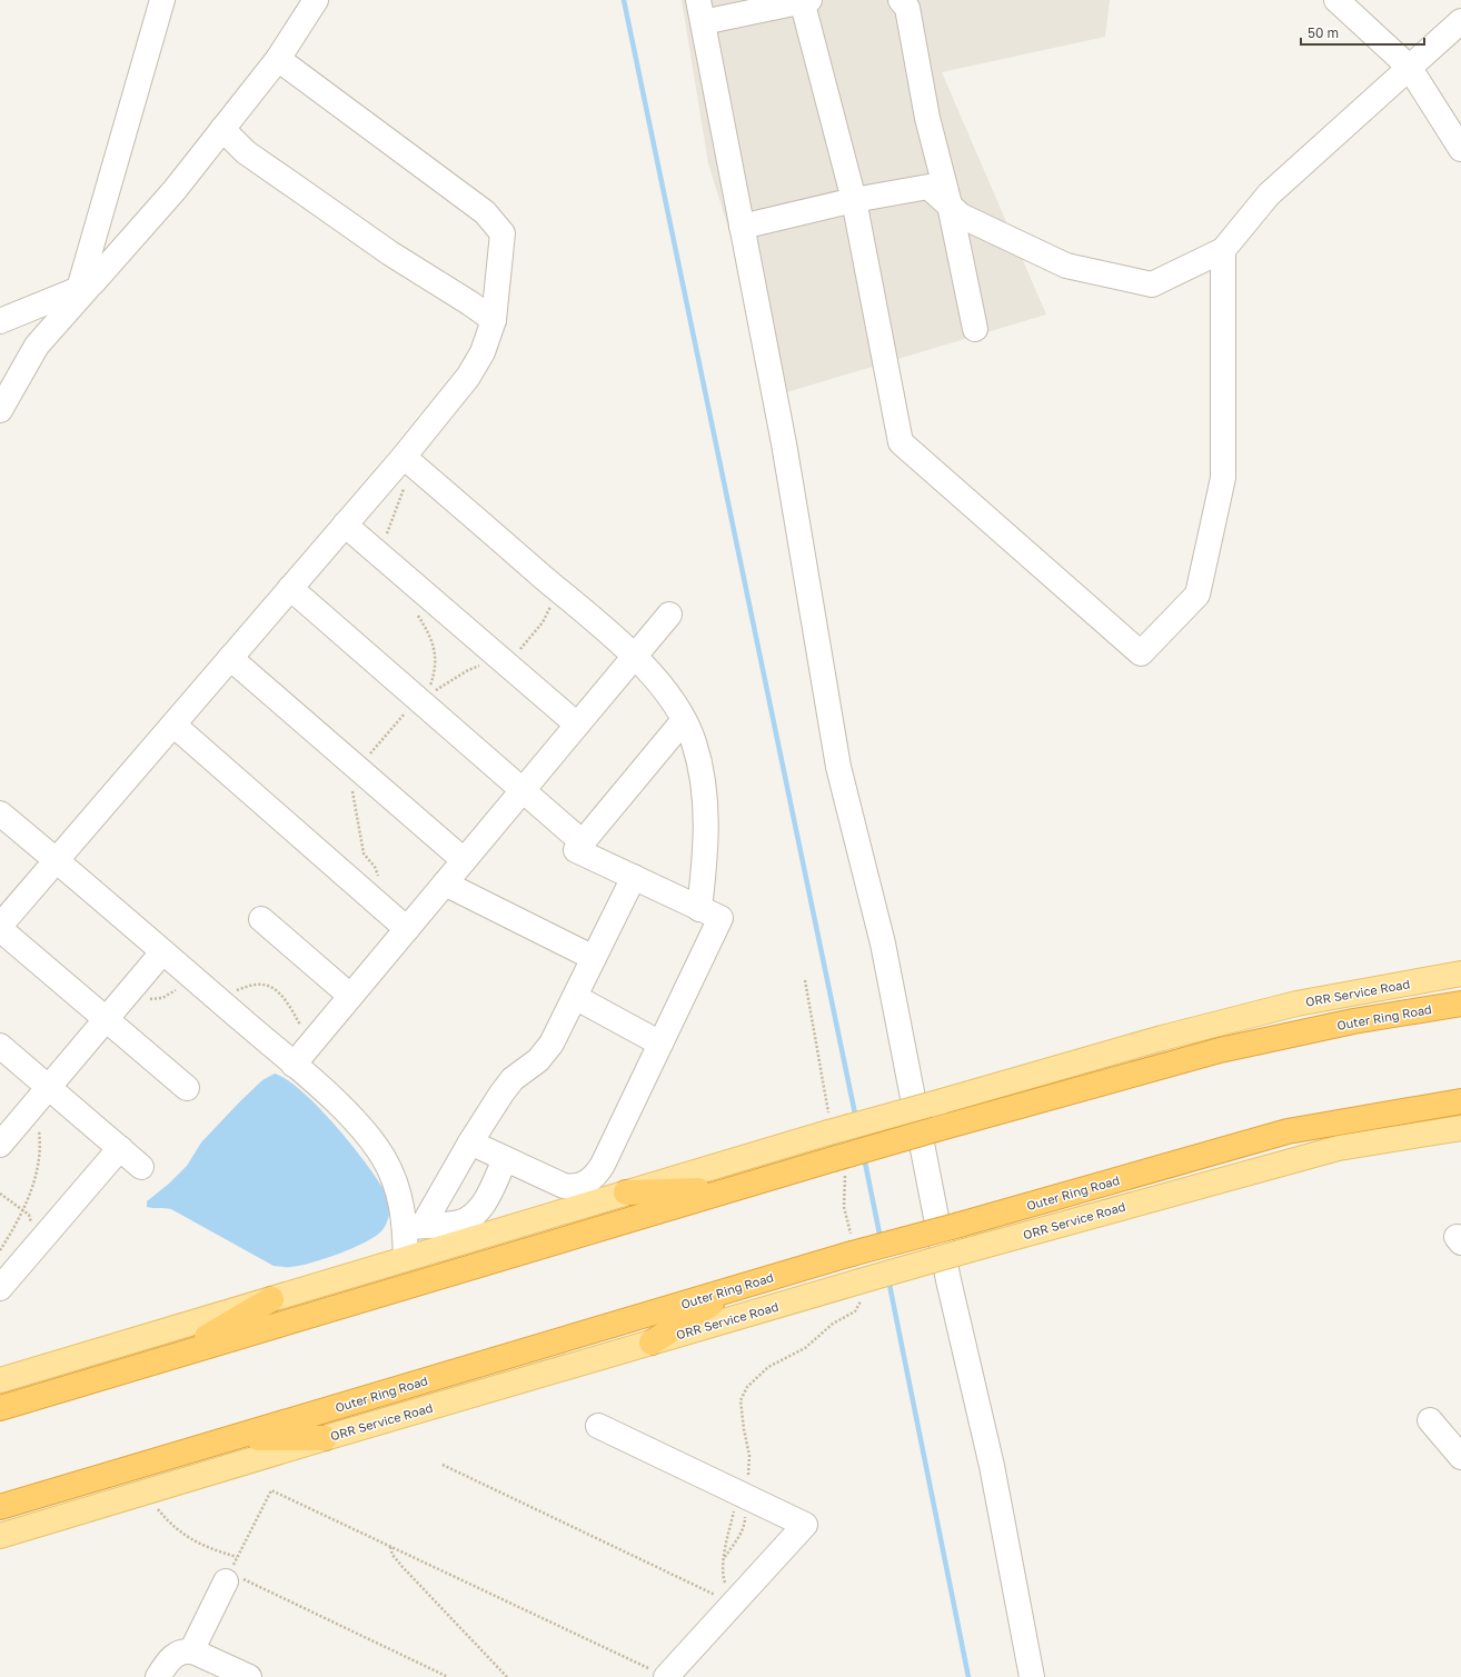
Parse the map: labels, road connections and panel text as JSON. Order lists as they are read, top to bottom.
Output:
{
  "streets": {
    "highway": ["Outer Ring Road"],
    "main road": ["ORR Service Road"]
  },
  "scale_bar": "50 m"
}
